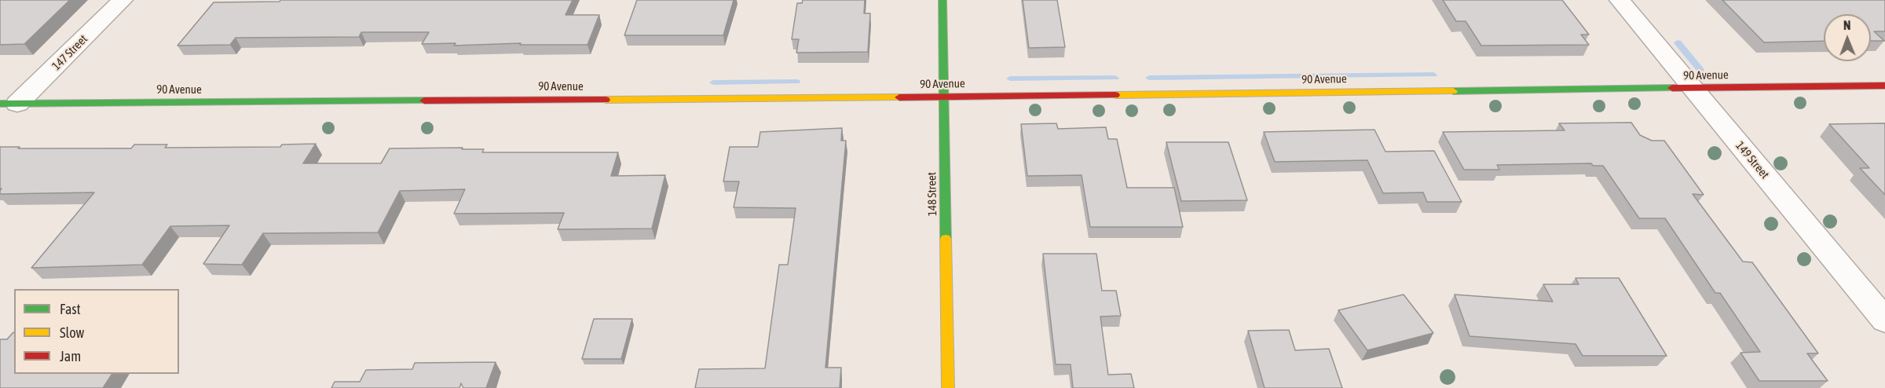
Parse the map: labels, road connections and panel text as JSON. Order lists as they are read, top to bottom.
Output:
{
  "streets": {
    "street": [
      "147 Street",
      "90 Avenue",
      "149 Street",
      "148 Street"
    ]
  },
  "crossings": [
    ["147 Street", "90 Avenue"],
    ["90 Avenue", "149 Street"],
    ["90 Avenue", "148 Street"]
  ],
  "legend": ["Fast", "Slow", "Jam"],
  "north": "top"
}
